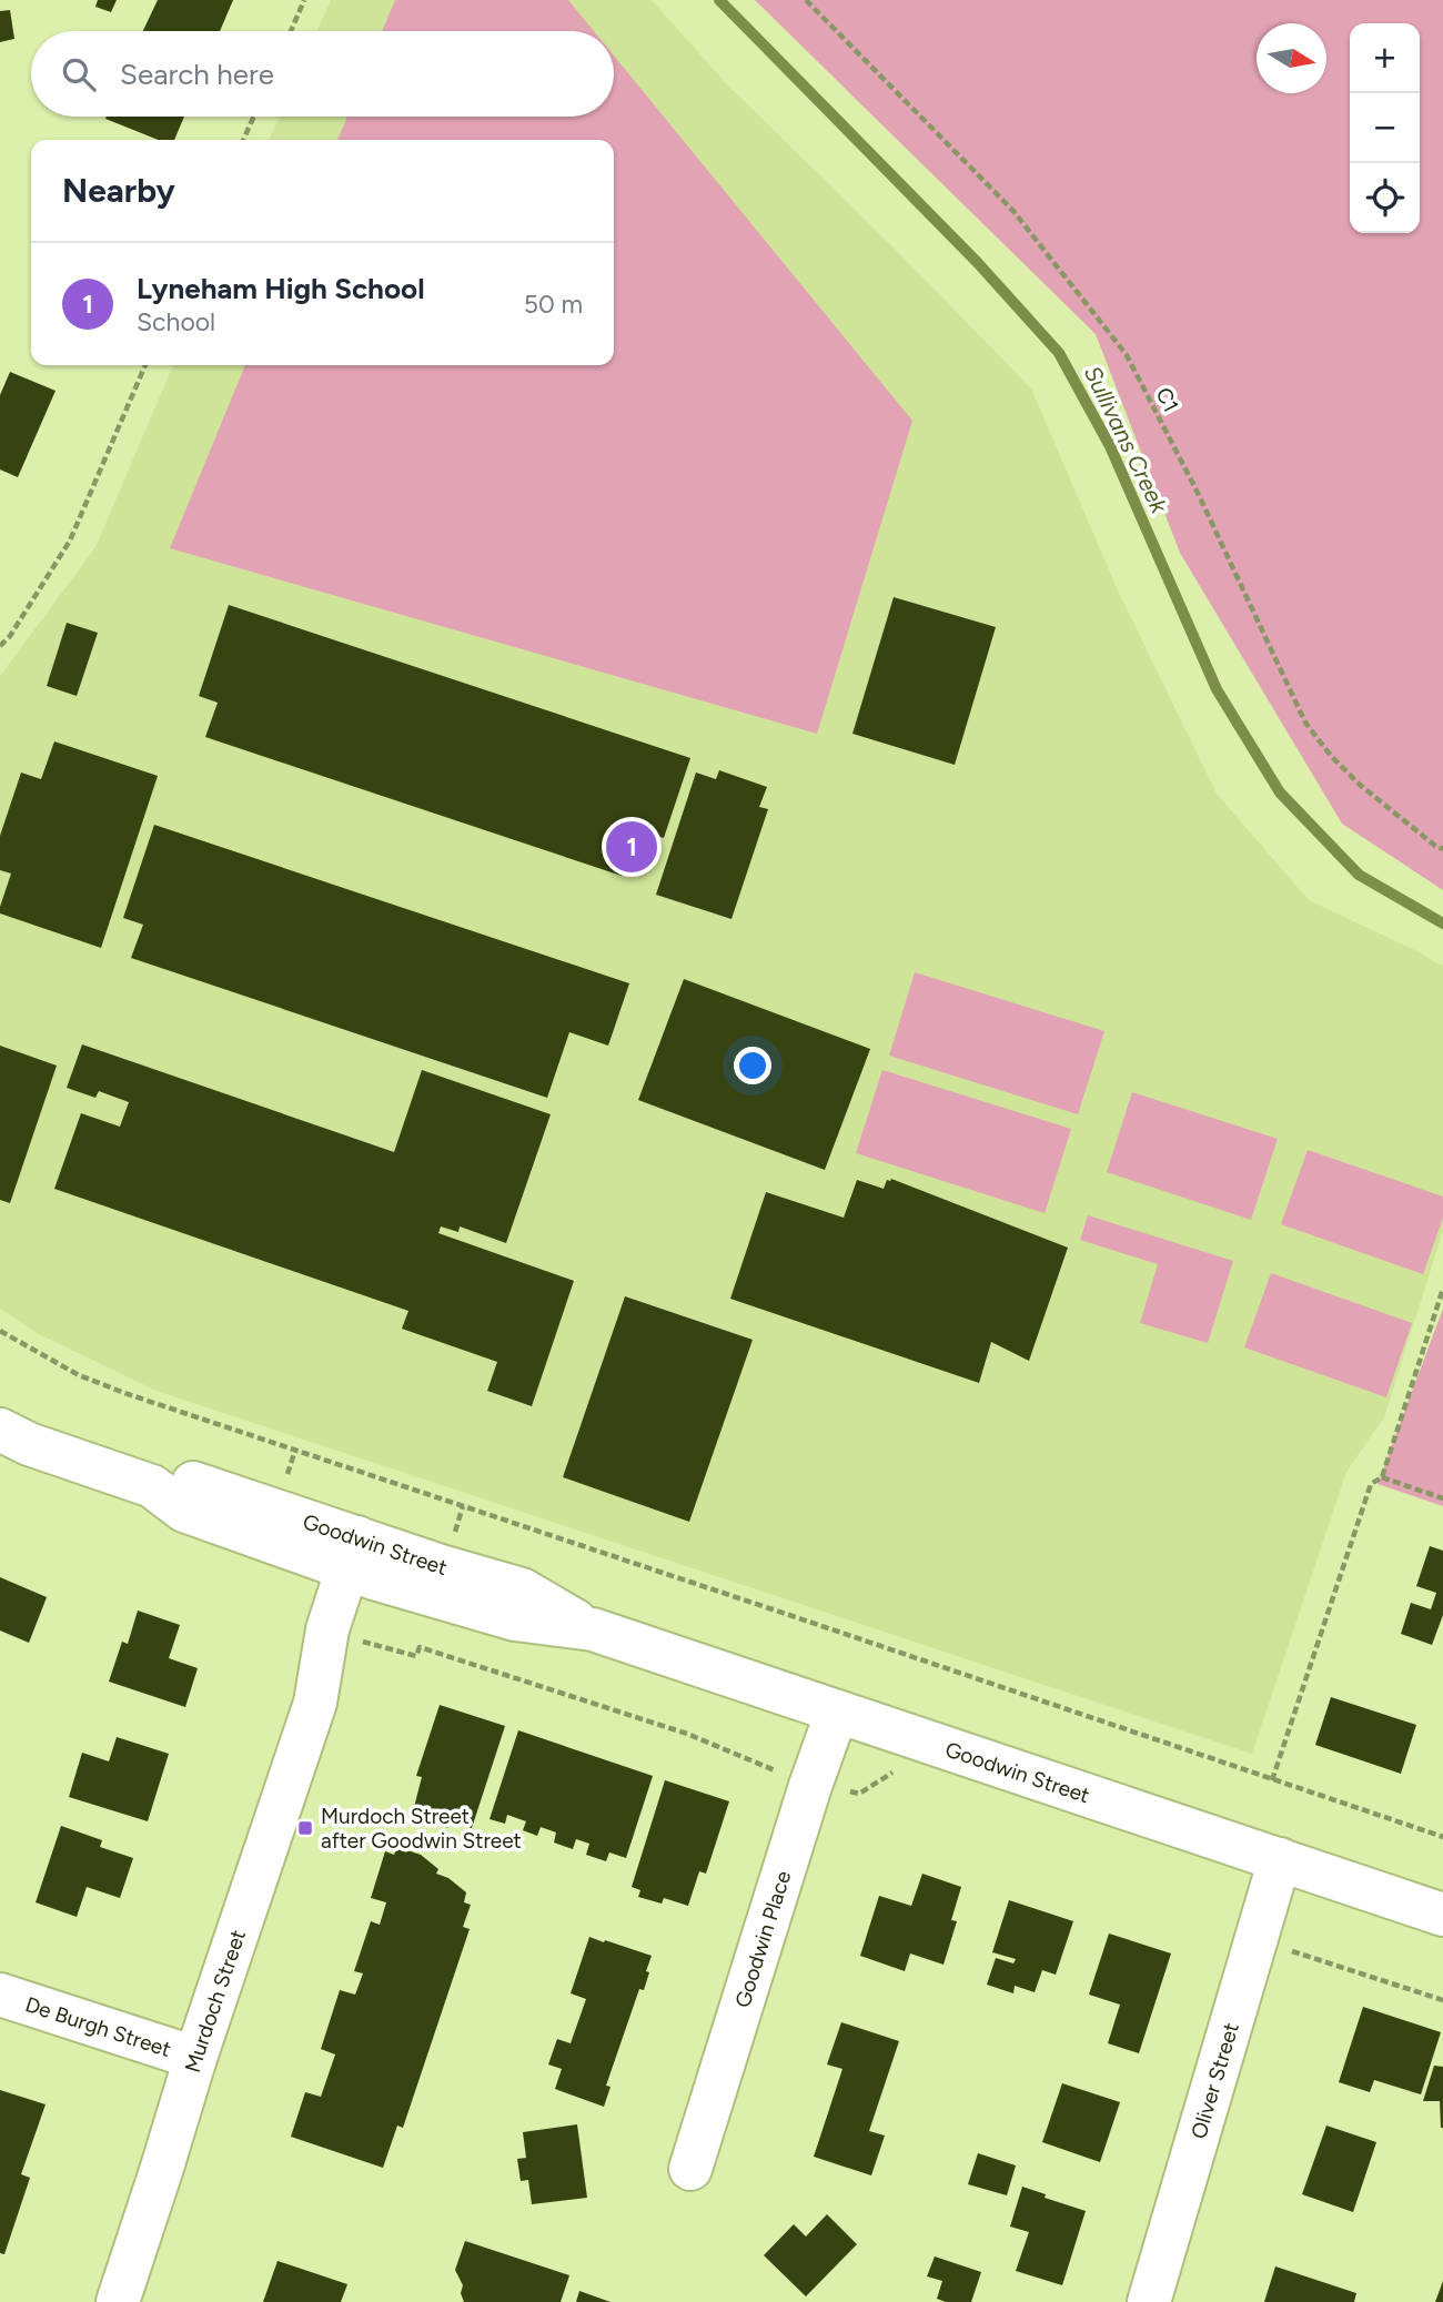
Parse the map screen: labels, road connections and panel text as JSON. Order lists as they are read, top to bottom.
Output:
{
  "streets": {
    "street": [
      "Goodwin Street",
      "Goodwin Place",
      "Murdoch Street",
      "De Burgh Street",
      "Oliver Street"
    ],
    "path": ["C1"]
  },
  "crossings": [
    ["Goodwin Street", "Goodwin Place"],
    ["Goodwin Street", "Murdoch Street"],
    ["Goodwin Street", "Oliver Street"],
    ["Murdoch Street", "De Burgh Street"]
  ],
  "water": ["Sullivans Creek"],
  "places": {
    "transit": ["Murdoch Street after Goodwin Street"]
  },
  "north": "right",
  "page": {
    "map_buttons": ["+", "−"],
    "search": "Search here",
    "heading": "Nearby",
    "list": [
      {
        "mark": "1",
        "name": "Lyneham High School",
        "note": "School",
        "value": "50 m"
      }
    ],
    "pins": "1"
  }
}
